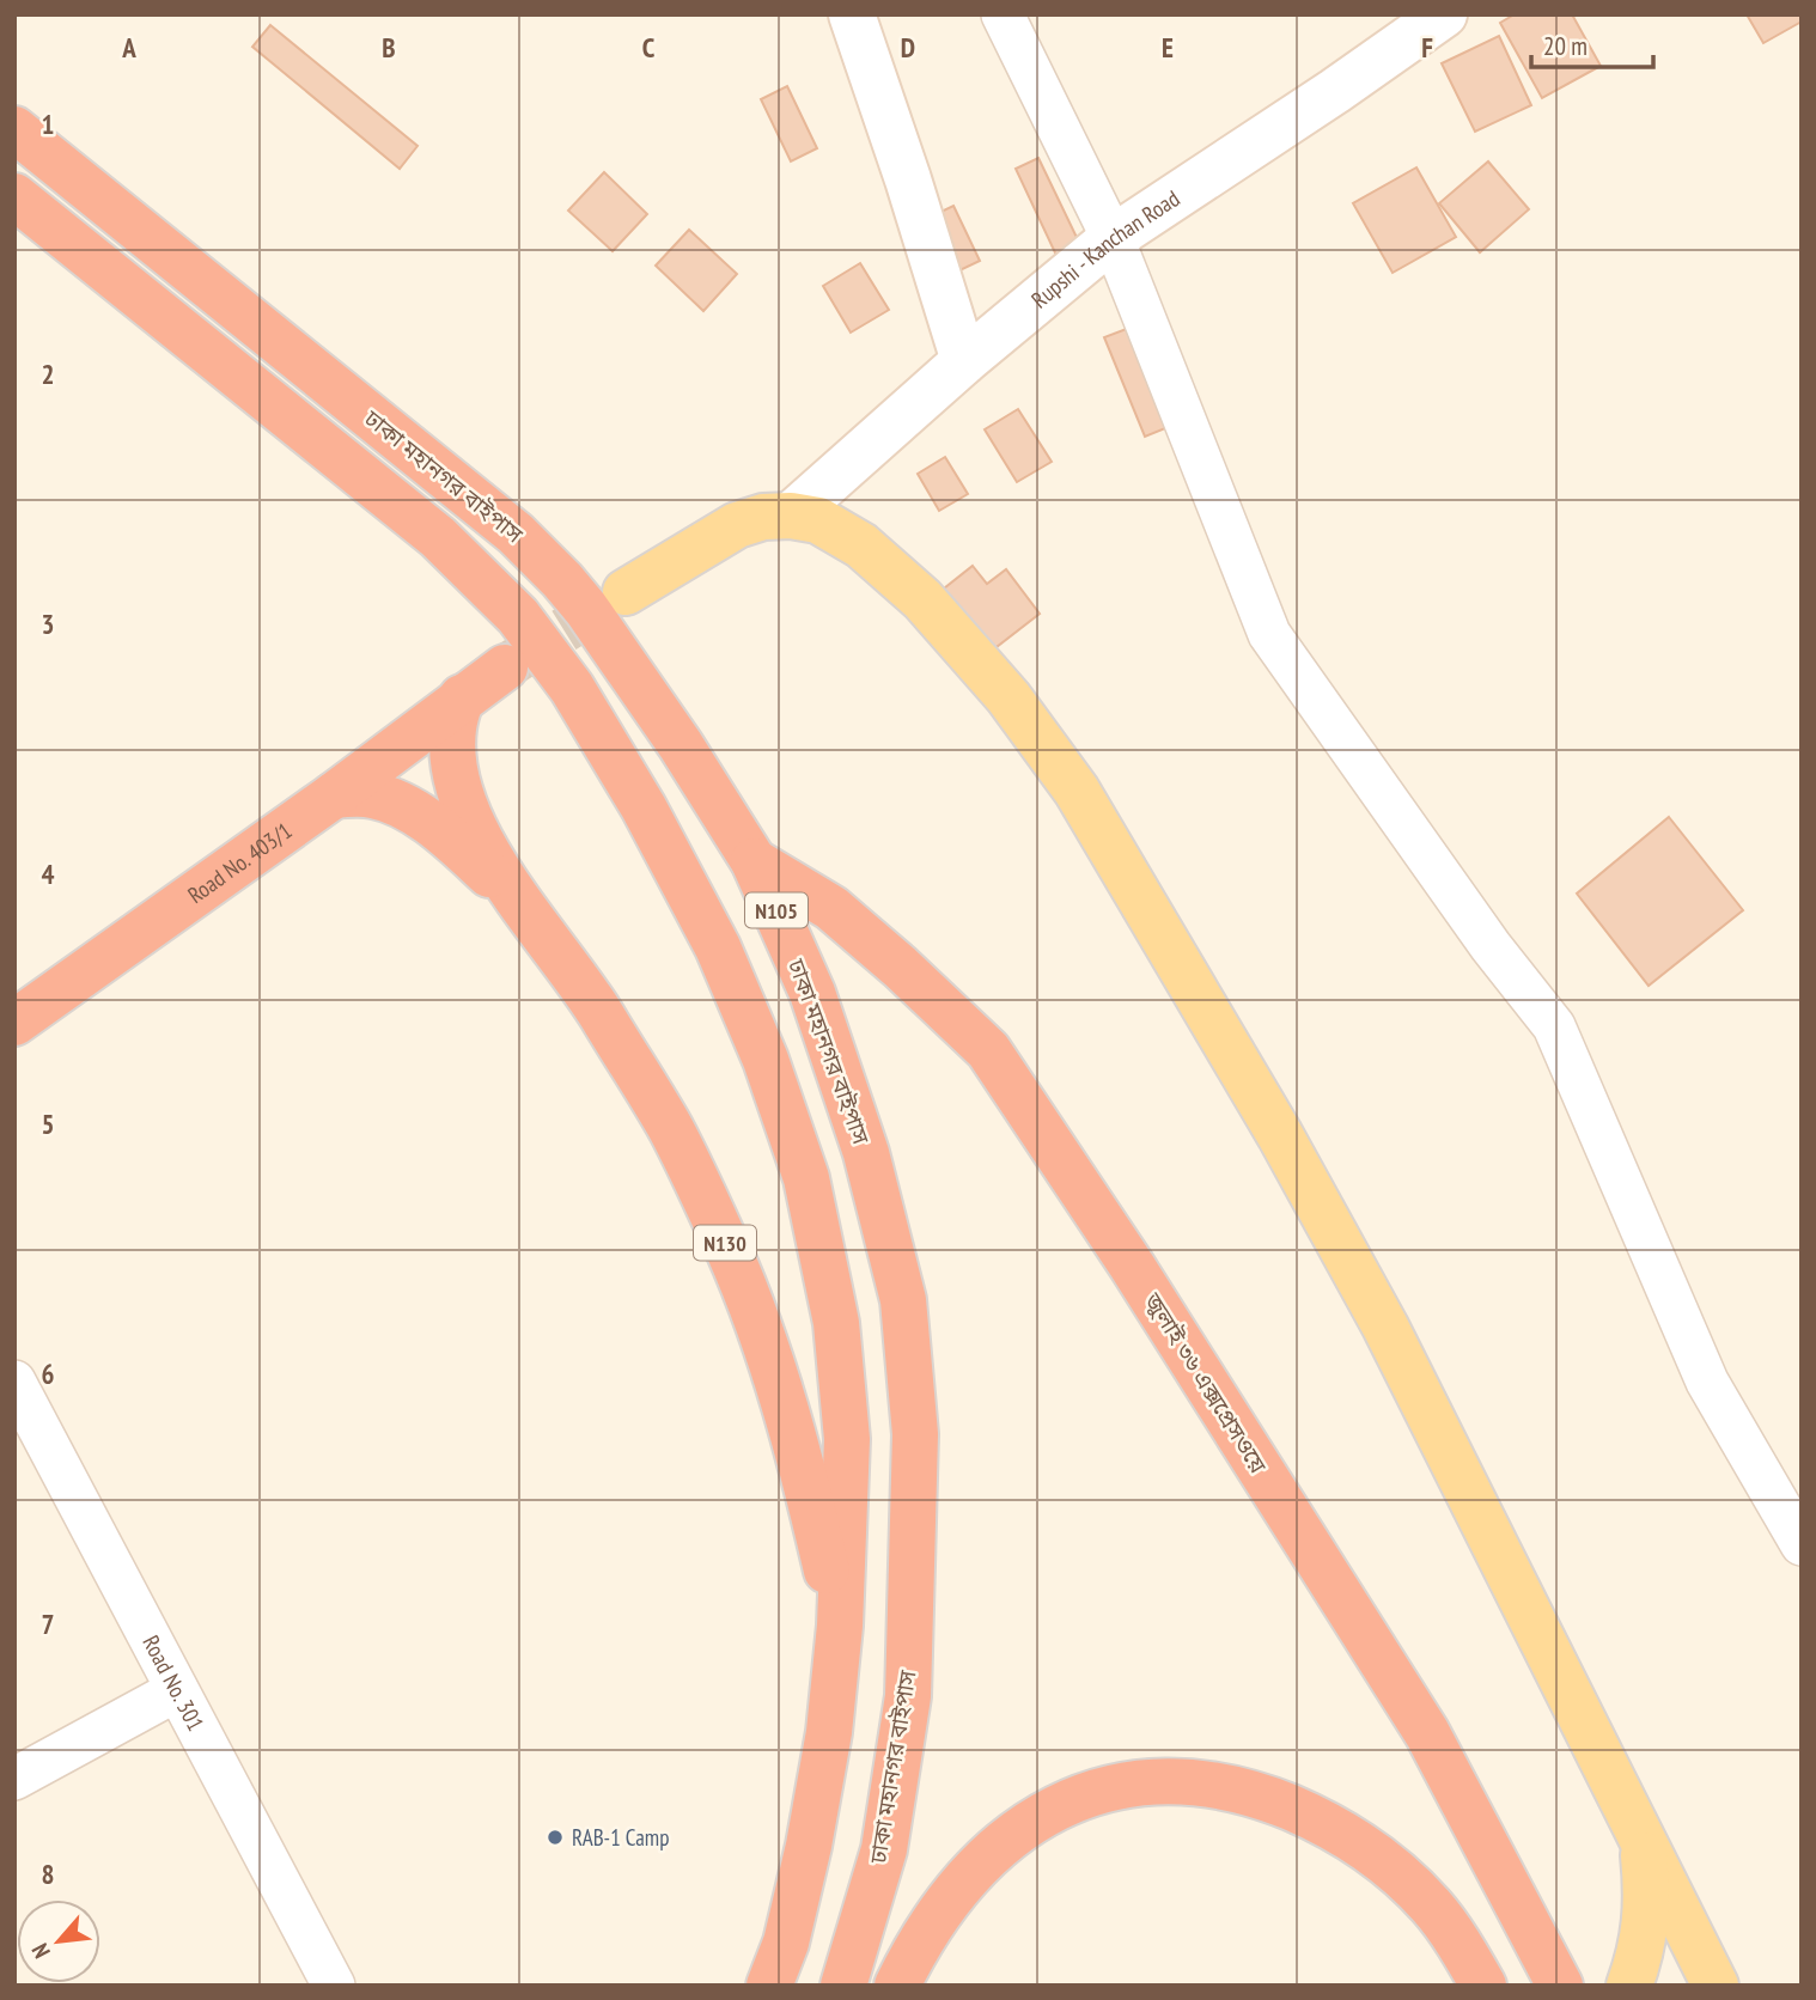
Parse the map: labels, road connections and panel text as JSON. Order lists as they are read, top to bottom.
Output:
{
  "streets": {
    "highway": [
      "ঢাকা মহানগর বাইপাস",
      "Road No. 403/1",
      "N105",
      "N130",
      "জুলাই ৩৬ এক্সপ্রেসওয়ে"
    ],
    "street": ["Rupshi - Kanchan Road", "Road No. 301"]
  },
  "crossings": [
    ["ঢাকা মহানগর বাইপাস", "জুলাই ৩৬ এক্সপ্রেসওয়ে"],
    ["Road No. 403/1", "N130"],
    ["N105", "N130"]
  ],
  "places": ["RAB-1 Camp"],
  "scale_bar": "20 m",
  "north": "bottom left",
  "grid": {
    "columns": [
      "A",
      "B",
      "C",
      "D",
      "E",
      "F"
    ],
    "rows": [
      "1",
      "2",
      "3",
      "4",
      "5",
      "6",
      "7",
      "8"
    ]
  }
}
